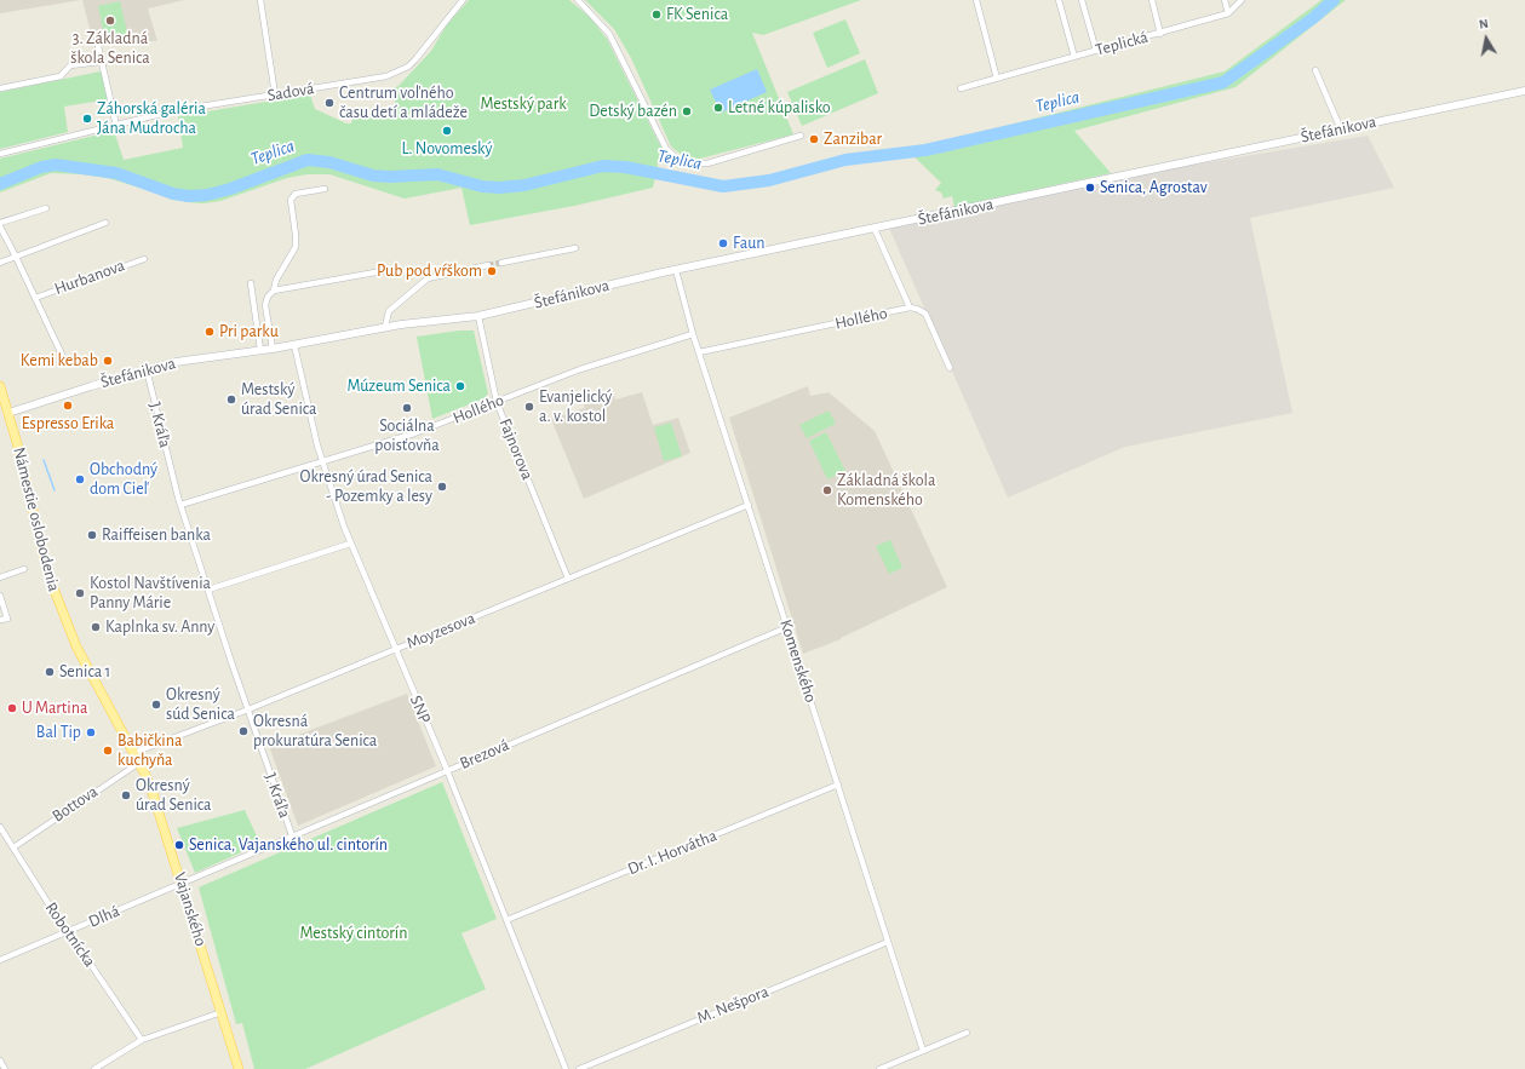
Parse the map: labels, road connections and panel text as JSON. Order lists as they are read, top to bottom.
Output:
{
  "streets": {
    "main road": ["Námestie oslobodenia", "Vajanského"],
    "street": [
      "Teplická",
      "Sadová",
      "Štefánikova",
      "Hurbanova",
      "Hollého",
      "J. Kráľa",
      "Fajnorova",
      "Moyzesova",
      "Komenského",
      "SNP",
      "Brezová",
      "Bottova",
      "Dr. I. Horvátha",
      "Dlhá",
      "Robotnícka",
      "M. Nešpora"
    ]
  },
  "crossings": [
    ["Štefánikova", "Hollého"],
    ["Štefánikova", "J. Kráľa"],
    ["Štefánikova", "Fajnorova"],
    ["Štefánikova", "Námestie oslobodenia"],
    ["Štefánikova", "Komenského"],
    ["Štefánikova", "SNP"],
    ["Hollého", "J. Kráľa"],
    ["Hollého", "Fajnorova"],
    ["Hollého", "Komenského"],
    ["Hollého", "SNP"],
    ["J. Kráľa", "Moyzesova"],
    ["J. Kráľa", "Brezová"],
    ["Fajnorova", "Moyzesova"],
    ["Námestie oslobodenia", "Moyzesova"],
    ["Námestie oslobodenia", "Vajanského"],
    ["Moyzesova", "Komenského"],
    ["Moyzesova", "SNP"],
    ["Moyzesova", "Vajanského"],
    ["Komenského", "Brezová"],
    ["Komenského", "Dr. I. Horvátha"],
    ["Komenského", "M. Nešpora"],
    ["SNP", "Brezová"],
    ["SNP", "Dr. I. Horvátha"],
    ["Brezová", "Vajanského"],
    ["Brezová", "Dlhá"],
    ["Bottova", "Vajanského"],
    ["Bottova", "Robotnícka"],
    ["Vajanského", "Dlhá"],
    ["Dlhá", "Robotnícka"]
  ],
  "water": ["Teplica"],
  "parks": ["Mestský park", "Mestský cintorín"],
  "places": [
    "FK Senica",
    "3. Základná škola Senica",
    "Centrum voľného času detí a mládeže",
    "Letné kúpalisko",
    "Detský bazén",
    "Záhorská galéria Jána Mudrocha",
    "L. Novomeský",
    "Zanzibar",
    "Senica, Agrostav",
    "Faun",
    "Pub pod vŕškom",
    "Pri parku",
    "Kemi kebab",
    "Múzeum Senica",
    "Mestský úrad Senica",
    "Espresso Erika",
    "Evanjelický a. v. kostol",
    "Sociálna poisťovňa",
    "Obchodný dom Cieľ",
    "Okresný úrad Senica - Pozemky a lesy",
    "Základná škola Komenského",
    "Raiffeisen banka",
    "Kostol Navštívenia Panny Márie",
    "Kaplnka sv. Anny",
    "Senica 1",
    "Okresný súd Senica",
    "U Martina",
    "Okresná prokuratúra Senica",
    "Bal Tip",
    "Babičkina kuchyňa",
    "Okresný úrad Senica",
    "Senica, Vajanského ul. cintorín"
  ],
  "north": "top"
}
